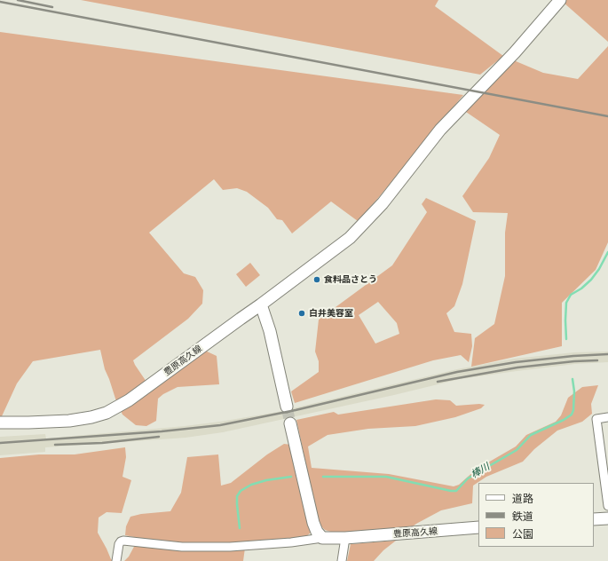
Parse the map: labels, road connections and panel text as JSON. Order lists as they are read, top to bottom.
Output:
{
  "streets": {
    "main road": ["豊原高久線"]
  },
  "water": ["棒川"],
  "places": ["食料品さとう", "白井美容室"],
  "legend": ["道路", "鉄道", "公園"]
}
